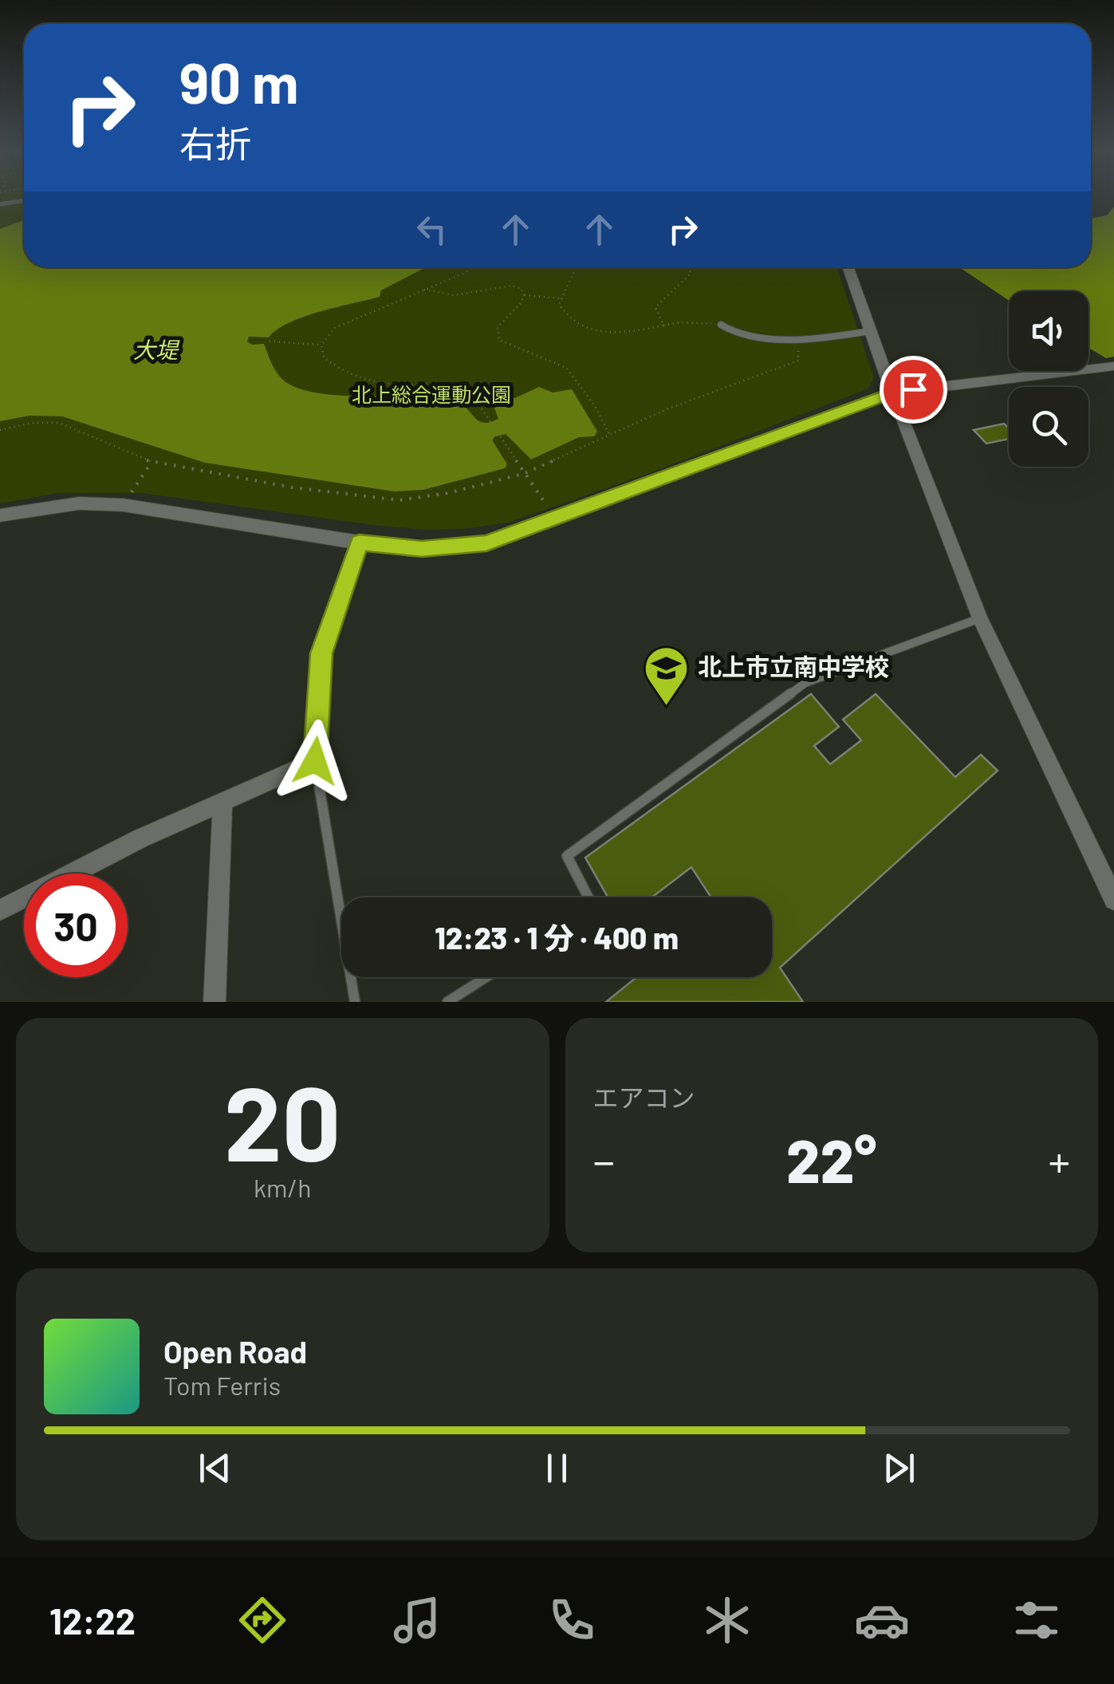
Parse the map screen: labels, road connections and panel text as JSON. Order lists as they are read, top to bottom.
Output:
{
  "water": ["大堤"],
  "parks": ["北上総合運動公園"],
  "places": {
    "school or university": ["北上市立南中学校"]
  },
  "page": {
    "turn": ["90 m", "右折"],
    "limit": "30",
    "trip": "12:23 · 1 分 · 400 m",
    "tile": [
      ["20", "km/h"],
      "エアコン"
    ],
    "heat": ["−", "22°", "+"],
    "song": ["Open Road", "Tom Ferris"],
    "tabs": "12:22"
  }
}
